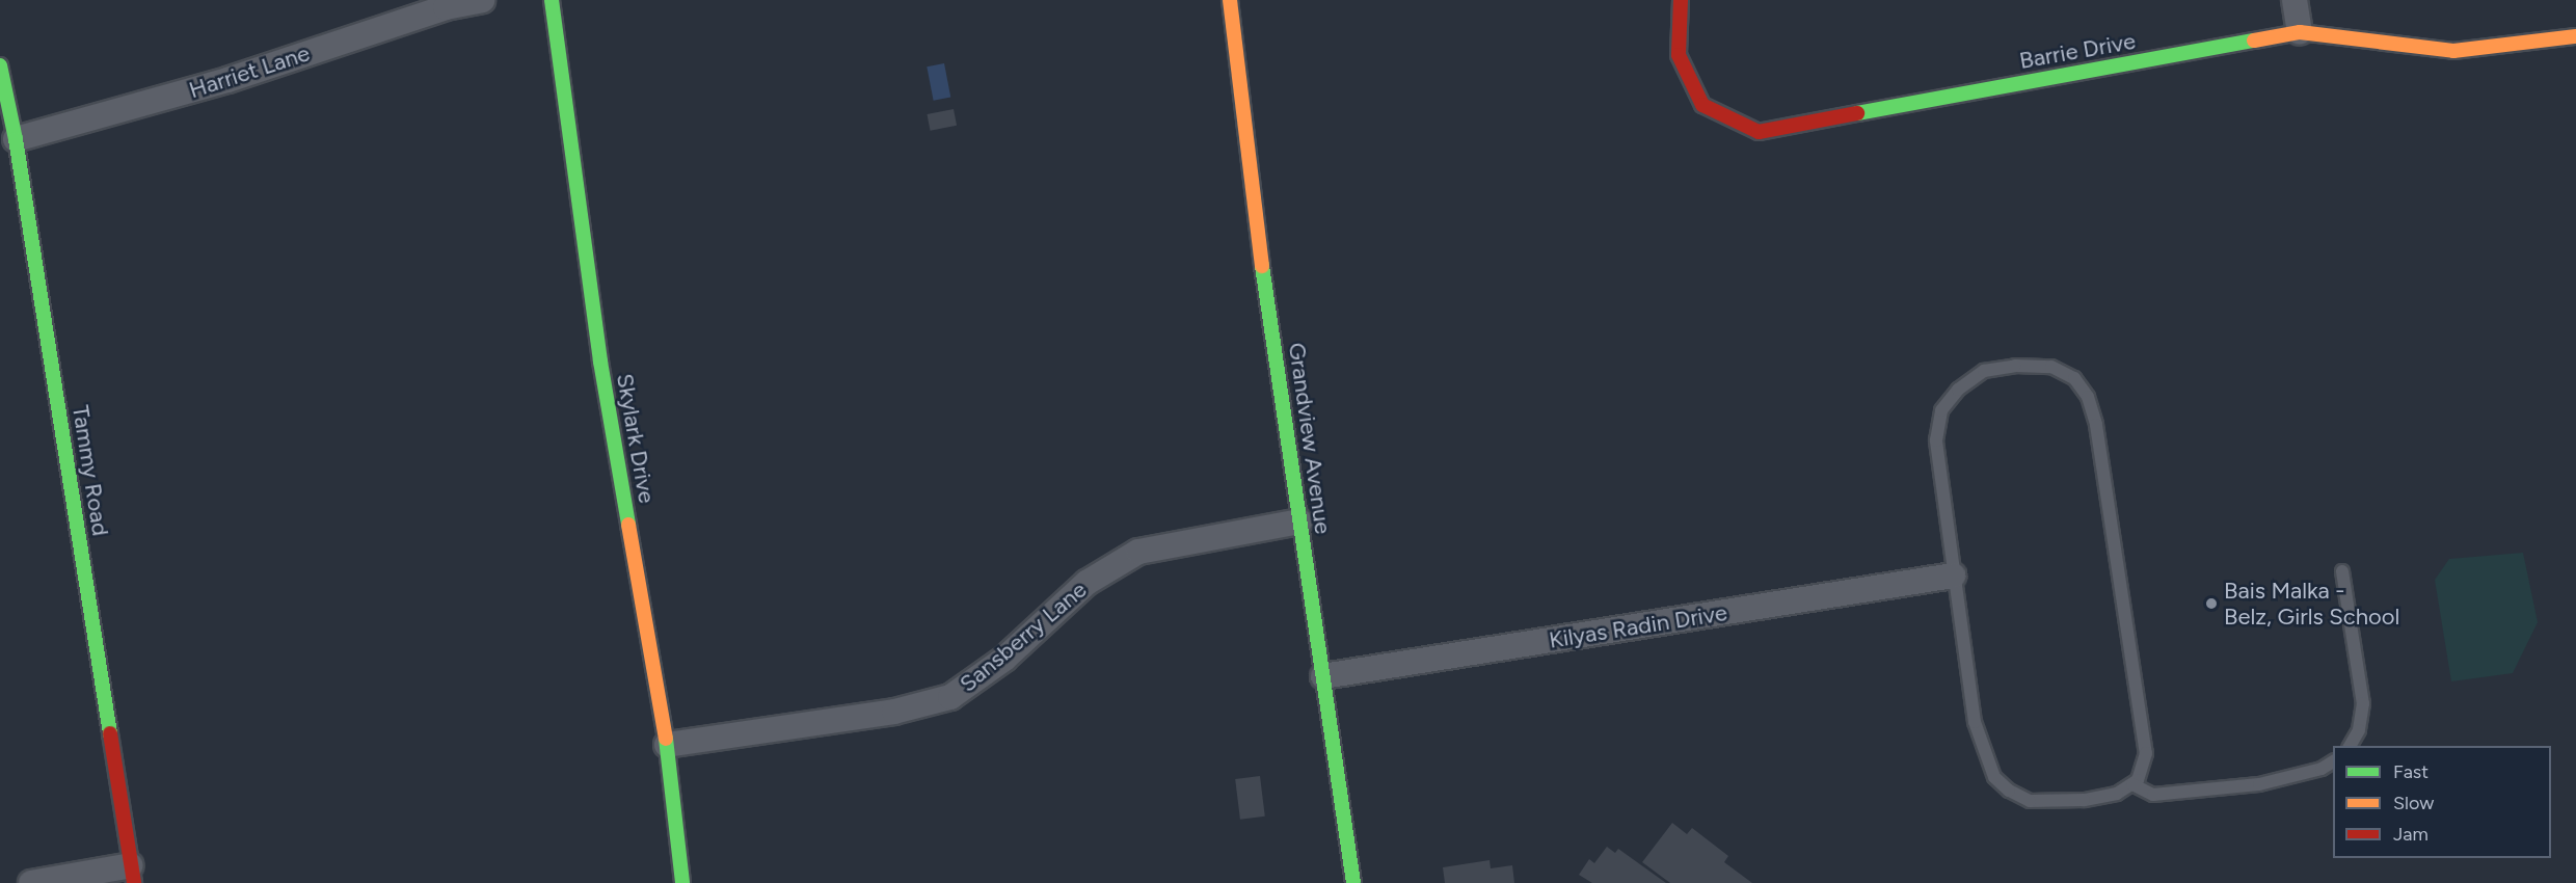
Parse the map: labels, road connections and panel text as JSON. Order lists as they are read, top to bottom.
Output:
{
  "streets": {
    "street": [
      "Barrie Drive",
      "Harriet Lane",
      "Skylark Drive",
      "Grandview Avenue",
      "Tammy Road",
      "Kilyas Radin Drive",
      "Sansberry Lane"
    ]
  },
  "crossings": [
    ["Harriet Lane", "Tammy Road"],
    ["Skylark Drive", "Sansberry Lane"],
    ["Grandview Avenue", "Kilyas Radin Drive"],
    ["Grandview Avenue", "Sansberry Lane"]
  ],
  "places": ["Bais Malka - Belz, Girls School"],
  "legend": ["Fast", "Slow", "Jam"]
}
